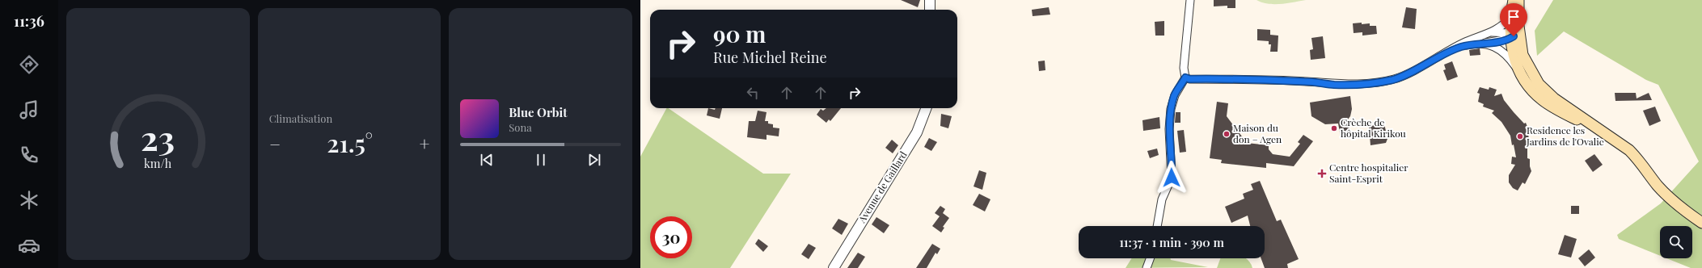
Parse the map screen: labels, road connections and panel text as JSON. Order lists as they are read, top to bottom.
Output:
{
  "streets": {
    "street": ["Avenue de Gaillard"]
  },
  "places": {
    "other": ["Crèche de hôpital Kirikou", "Maison du don – Agen", "Residence les Jardins de l'Ovalie"],
    "health": ["Centre hospitalier Saint-Esprit"]
  },
  "page": {
    "tabs": "11:36",
    "tile": "Climatisation",
    "turn": ["90 m", "Rue Michel Reine"],
    "song": ["Blue Orbit", "Sona"],
    "heat": ["−", "21.5°", "+"],
    "limit": "30",
    "trip": "11:37 · 1 min · 390 m",
    "gauge": ["23", "km/h"]
  }
}
